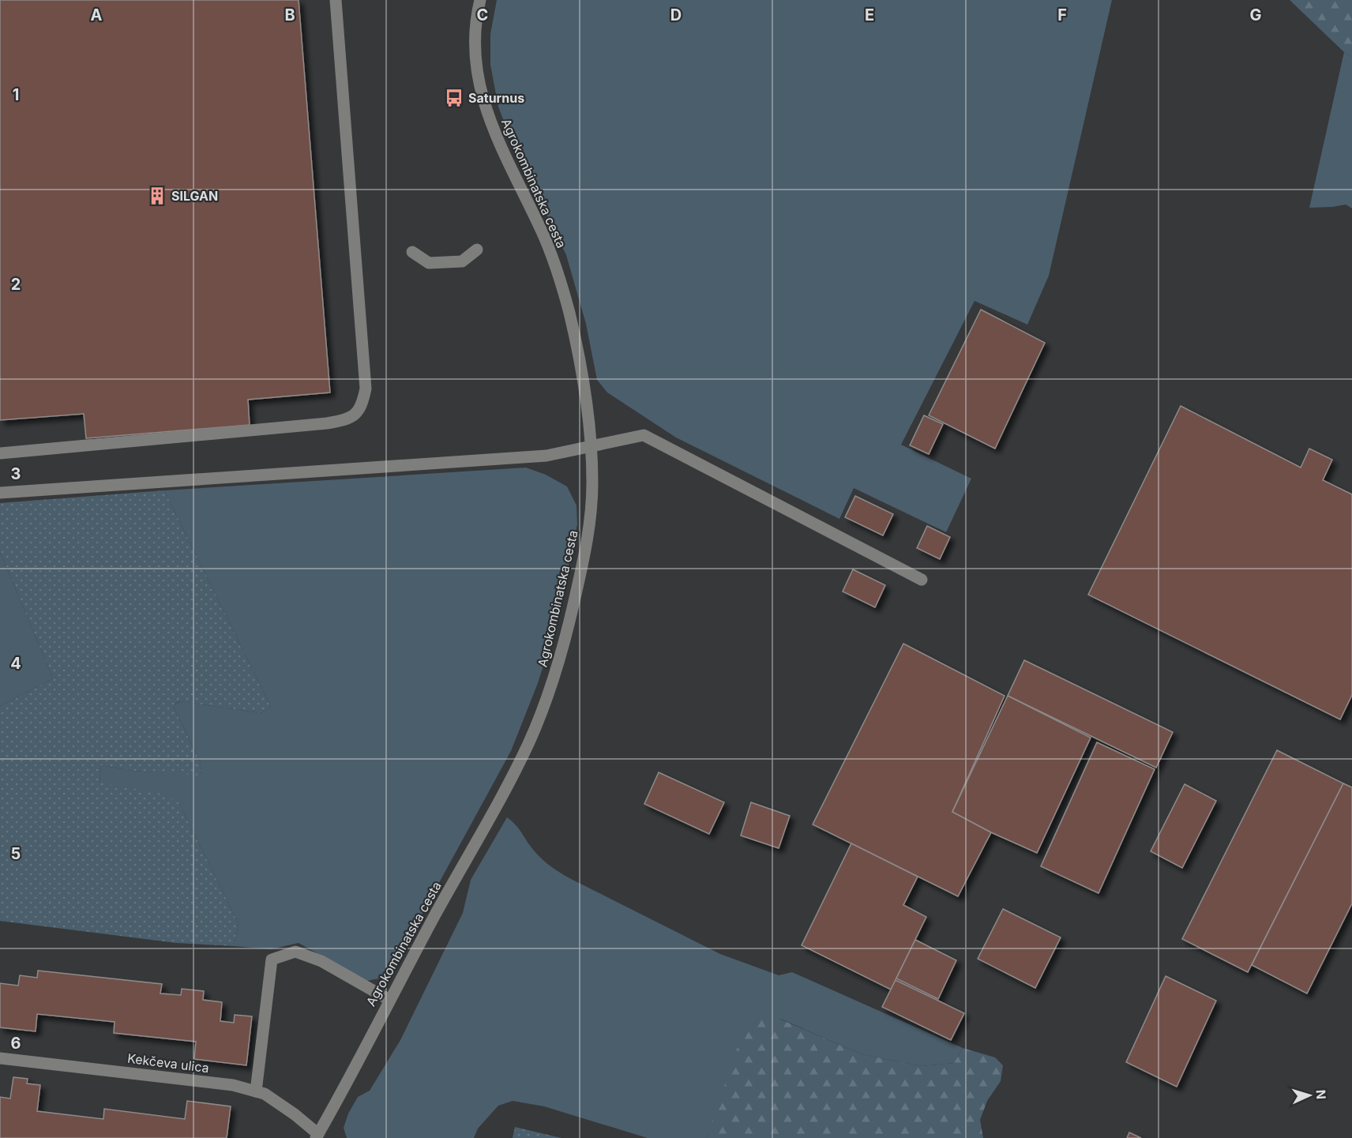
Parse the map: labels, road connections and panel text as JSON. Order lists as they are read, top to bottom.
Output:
{
  "streets": {
    "street": ["Agrokombinatska cesta", "Kekčeva ulica"]
  },
  "crossings": [
    ["Agrokombinatska cesta", "Kekčeva ulica"]
  ],
  "places": {
    "bus stop": ["Saturnus"],
    "building": ["SILGAN"]
  },
  "north": "right",
  "grid": {
    "columns": [
      "A",
      "B",
      "C",
      "D",
      "E",
      "F",
      "G"
    ],
    "rows": [
      "1",
      "2",
      "3",
      "4",
      "5",
      "6"
    ]
  }
}
